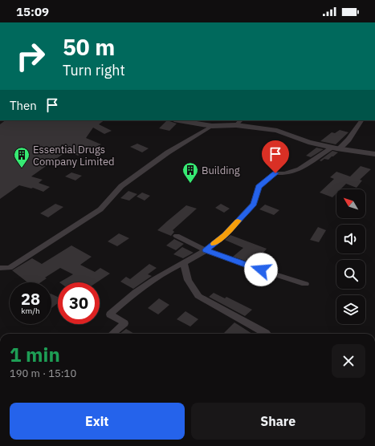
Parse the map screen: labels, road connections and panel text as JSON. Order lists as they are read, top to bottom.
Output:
{
  "places": {
    "building": ["Essential Drugs Company Limited", "Building"]
  },
  "north": "top left",
  "page": {
    "status": "15:09",
    "turn": ["50 m", "Turn right"],
    "then": "Then",
    "speed": "28 km/h",
    "limit": "30",
    "heading": ["1 min", "190 m · 15:10"],
    "buttons": ["Exit", "Share"]
  }
}
